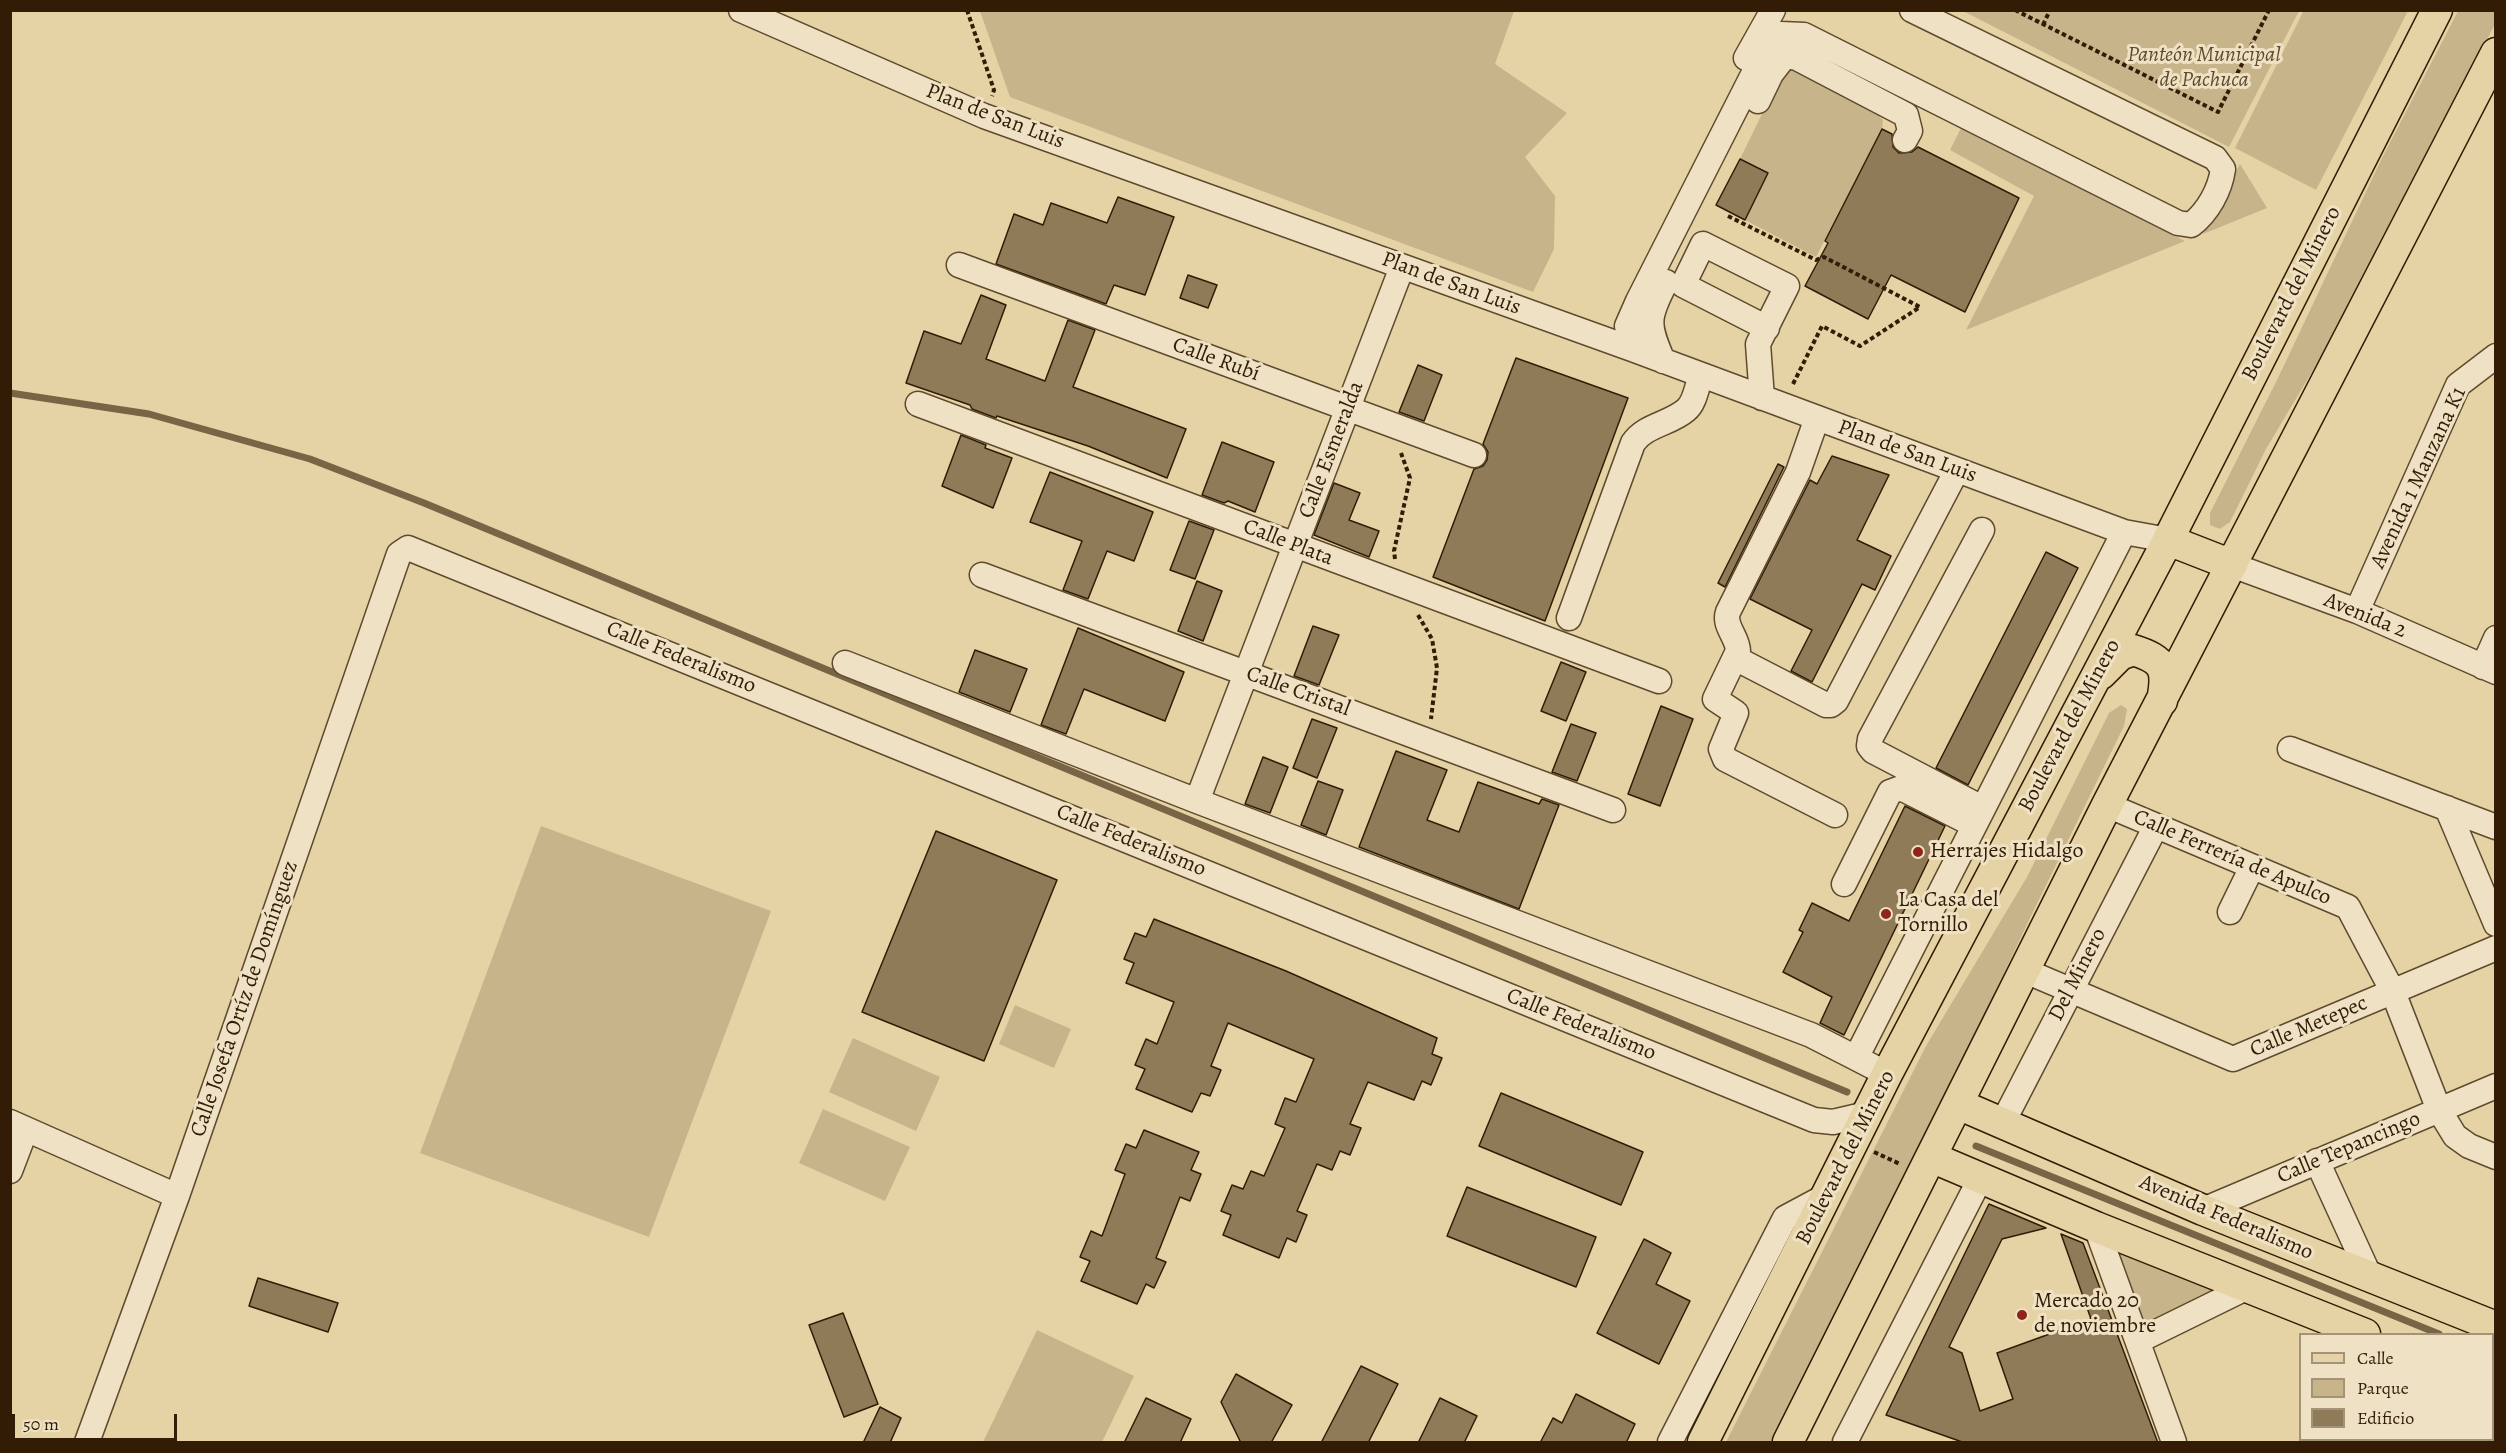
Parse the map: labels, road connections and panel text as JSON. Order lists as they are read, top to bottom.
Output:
{
  "streets": {
    "main road": ["Boulevard del Minero", "Avenida Federalismo"],
    "street": [
      "Plan de San Luis",
      "Calle Rubí",
      "Calle Esmeralda",
      "Avenida 1 Manzana K1",
      "Calle Plata",
      "Avenida 2",
      "Calle Federalismo",
      "Calle Cristal",
      "Calle Ferrería de Apulco",
      "Del Minero",
      "Calle Josefa Ortíz de Domínguez",
      "Calle Metepec",
      "Calle Tepancingo"
    ]
  },
  "crossings": [
    ["Plan de San Luis", "Boulevard del Minero"],
    ["Plan de San Luis", "Calle Esmeralda"],
    ["Boulevard del Minero", "Calle Federalismo"],
    ["Calle Rubí", "Calle Esmeralda"],
    ["Calle Esmeralda", "Calle Plata"],
    ["Calle Esmeralda", "Calle Cristal"],
    ["Avenida 1 Manzana K1", "Avenida 2"],
    ["Calle Federalismo", "Calle Josefa Ortíz de Domínguez"],
    ["Calle Ferrería de Apulco", "Del Minero"],
    ["Calle Ferrería de Apulco", "Calle Metepec"],
    ["Calle Ferrería de Apulco", "Calle Tepancingo"],
    ["Del Minero", "Calle Metepec"],
    ["Del Minero", "Avenida Federalismo"],
    ["Calle Tepancingo", "Avenida Federalismo"]
  ],
  "parks": ["Panteón Municipal de Pachuca"],
  "places": ["Herrajes Hidalgo", "La Casa del Tornillo", "Mercado 20 de noviembre"],
  "legend": ["Calle", "Parque", "Edificio"],
  "scale_bar": "50 m"
}
